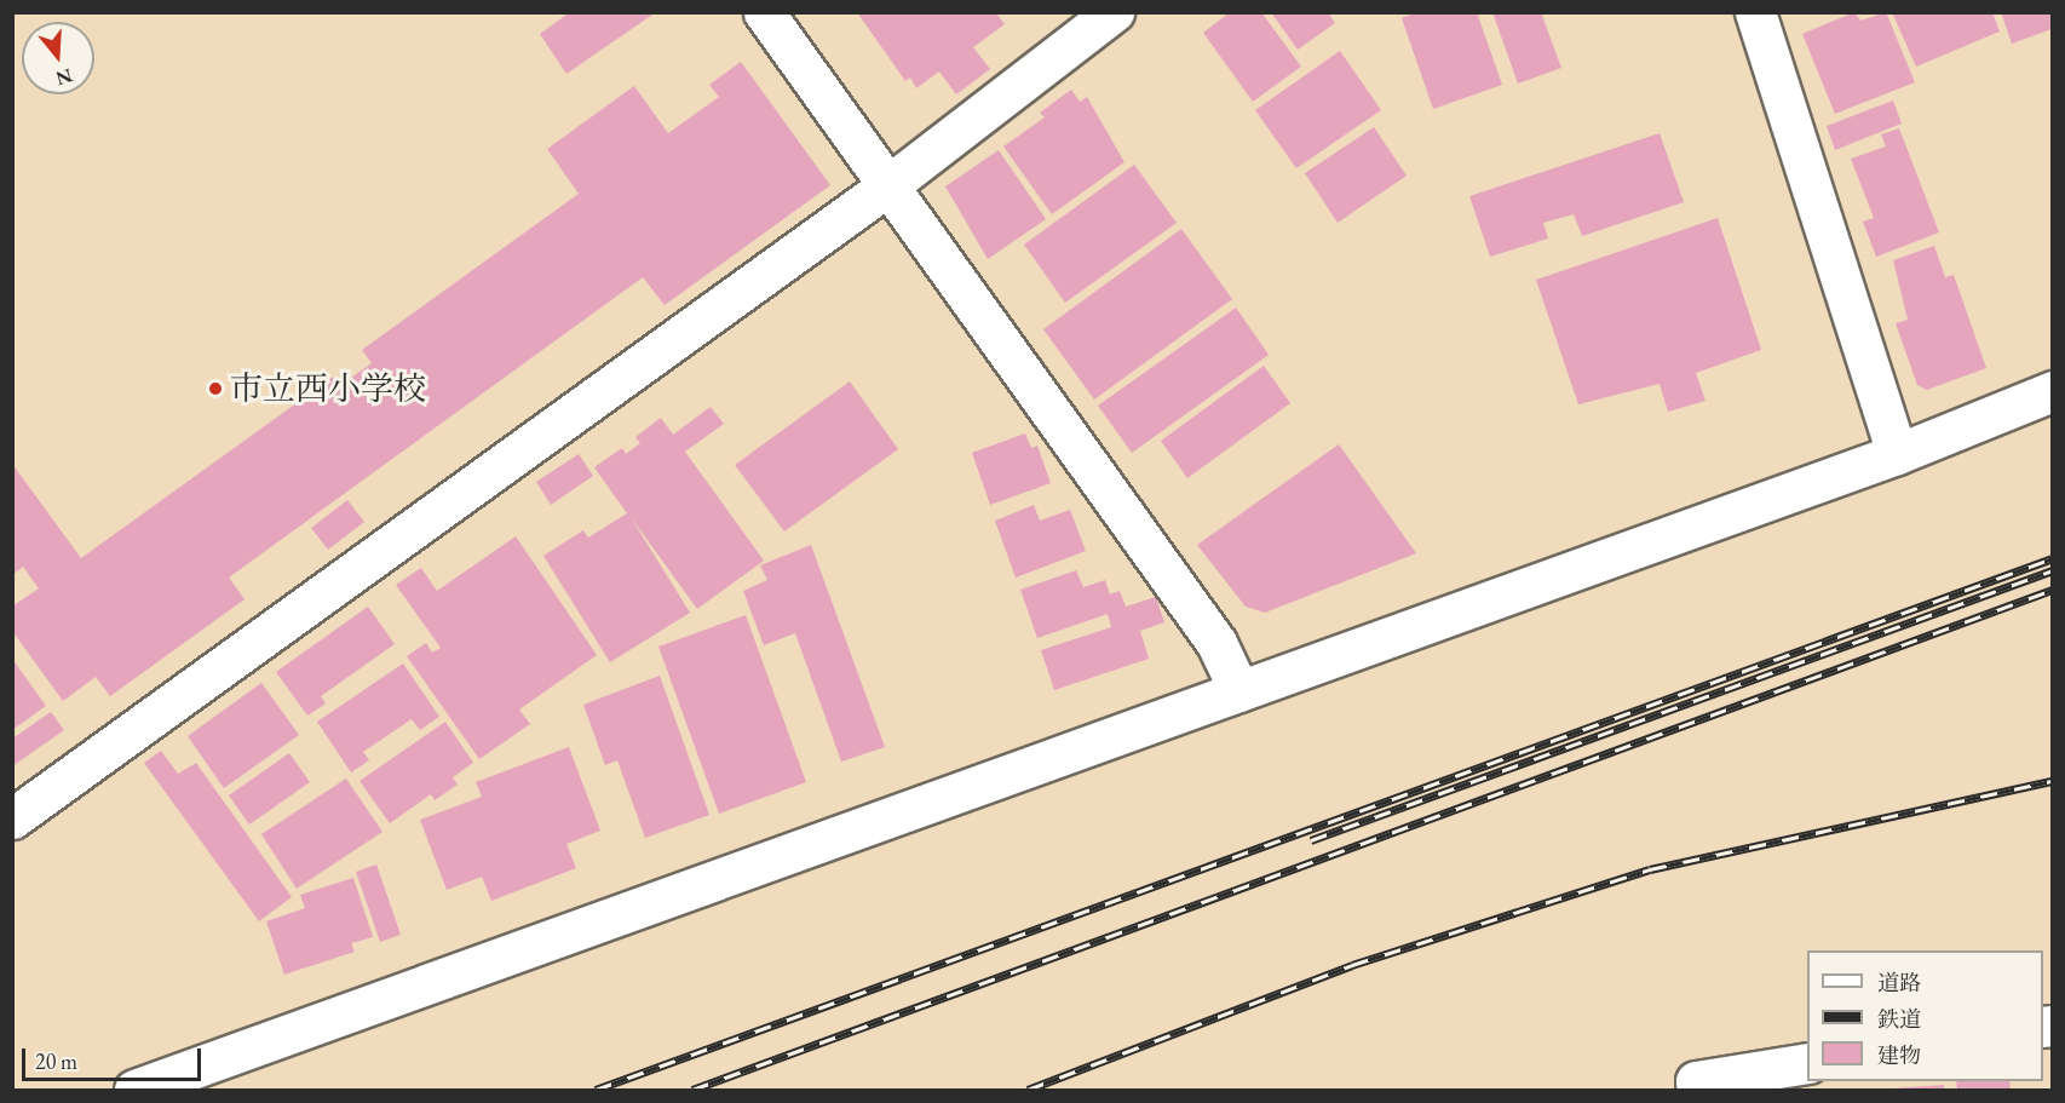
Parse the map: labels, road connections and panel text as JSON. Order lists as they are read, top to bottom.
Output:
{
  "places": ["市立西小学校"],
  "legend": ["道路", "鉄道", "建物"],
  "scale_bar": "20 m",
  "north": "bottom"
}
